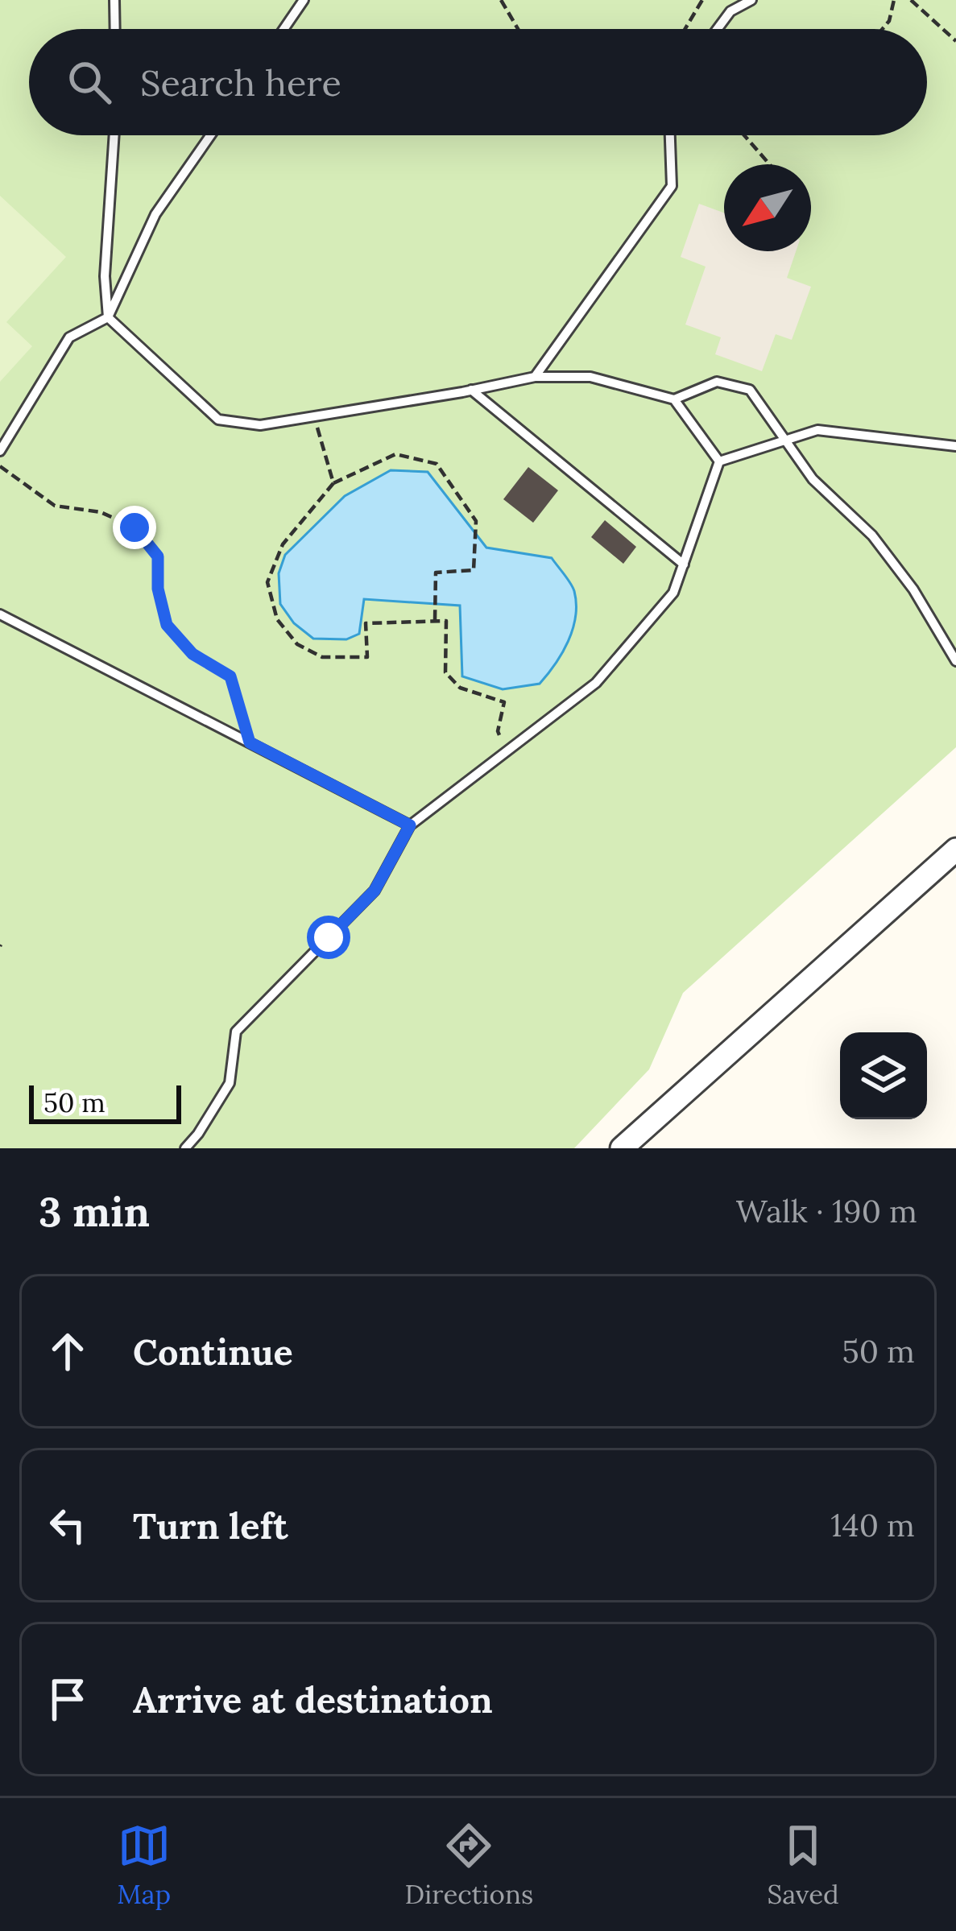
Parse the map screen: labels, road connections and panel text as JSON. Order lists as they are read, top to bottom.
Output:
{
  "scale_bar": "50 m",
  "north": "bottom left",
  "page": {
    "search": "Search here",
    "scale": "50 m",
    "heading": ["3 min", "Walk · 190 m"],
    "list": [
      ["Continue", "50 m"],
      ["Turn left", "140 m"],
      "Arrive at destination"
    ],
    "nav": ["Map", "Directions", "Saved"]
  }
}
